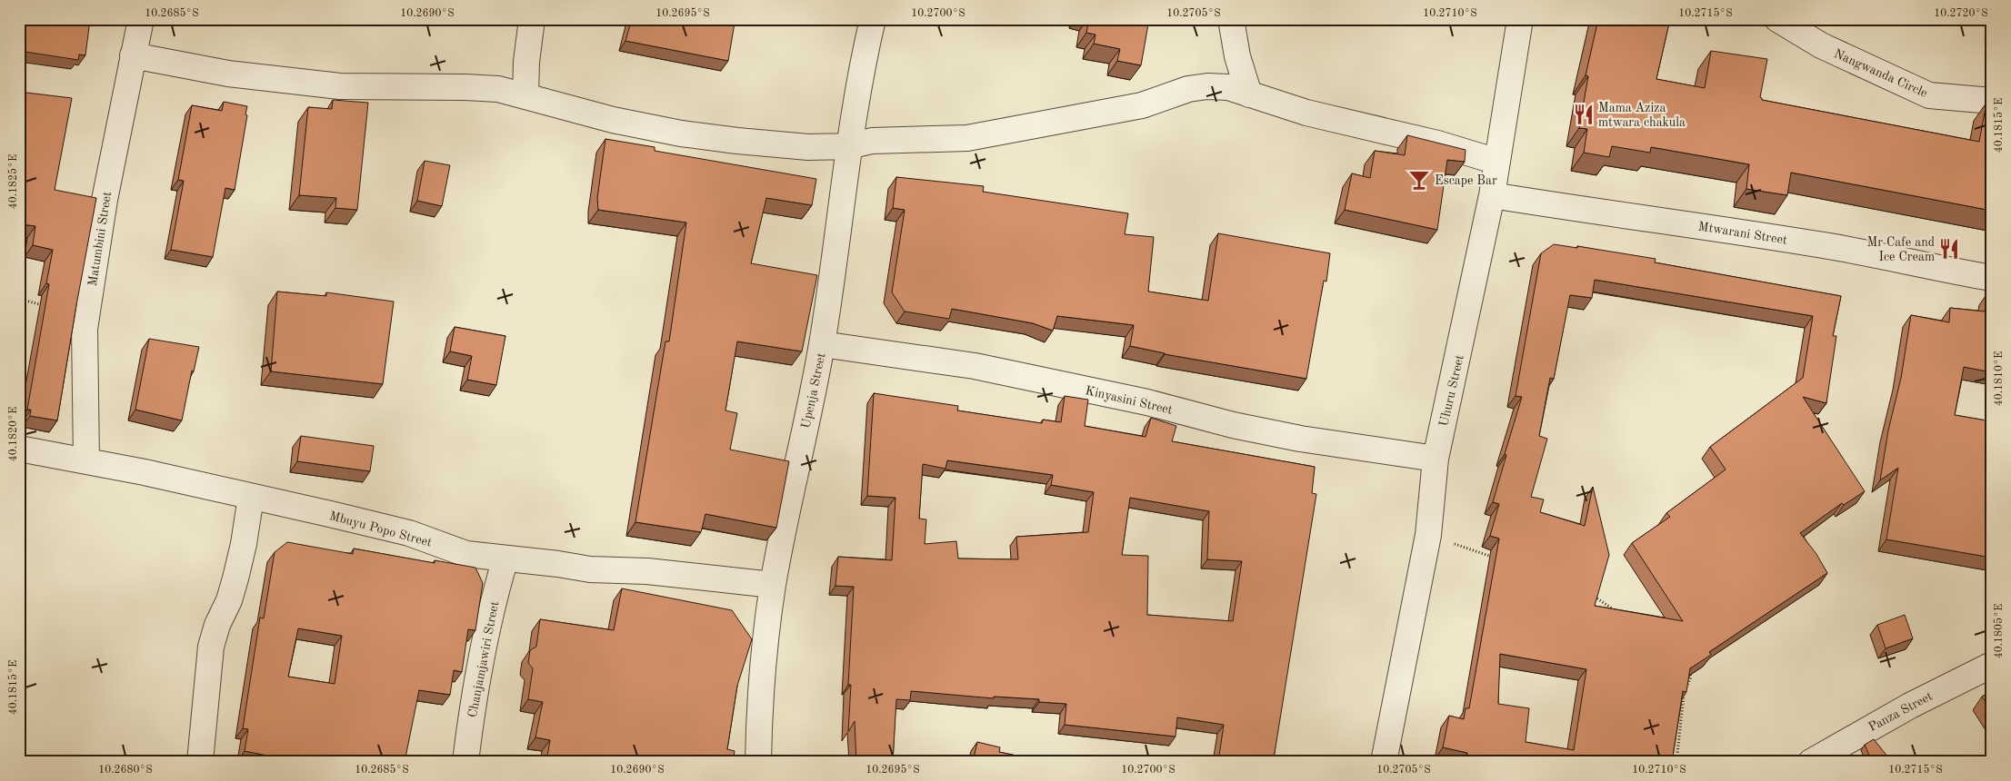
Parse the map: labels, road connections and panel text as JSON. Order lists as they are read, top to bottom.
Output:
{
  "streets": {
    "street": [
      "Nangwanda Circle",
      "Mtwarani Street",
      "Matumbini Street",
      "Upenja Street",
      "Uhuru Street",
      "Kinyasini Street",
      "Mbuyu Popo Street",
      "Chanjamjawiri Street",
      "Panza Street"
    ]
  },
  "crossings": [
    ["Mtwarani Street", "Uhuru Street"],
    ["Matumbini Street", "Mbuyu Popo Street"],
    ["Upenja Street", "Kinyasini Street"],
    ["Upenja Street", "Mbuyu Popo Street"],
    ["Uhuru Street", "Kinyasini Street"],
    ["Mbuyu Popo Street", "Chanjamjawiri Street"]
  ],
  "places": {
    "restaurant": ["Mama Aziza mtwara chakula", "Mr Cafe and Ice Cream"],
    "bar": ["Escape Bar"]
  },
  "coordinates": [
    "10.2685°S",
    "10.2690°S",
    "10.2695°S",
    "10.2700°S",
    "10.2705°S",
    "10.2710°S",
    "10.2715°S",
    "10.2720°S",
    "40.1815°E",
    "40.1825°E",
    "40.1810°E",
    "40.1820°E",
    "40.1805°E",
    "10.2680°S"
  ]
}
